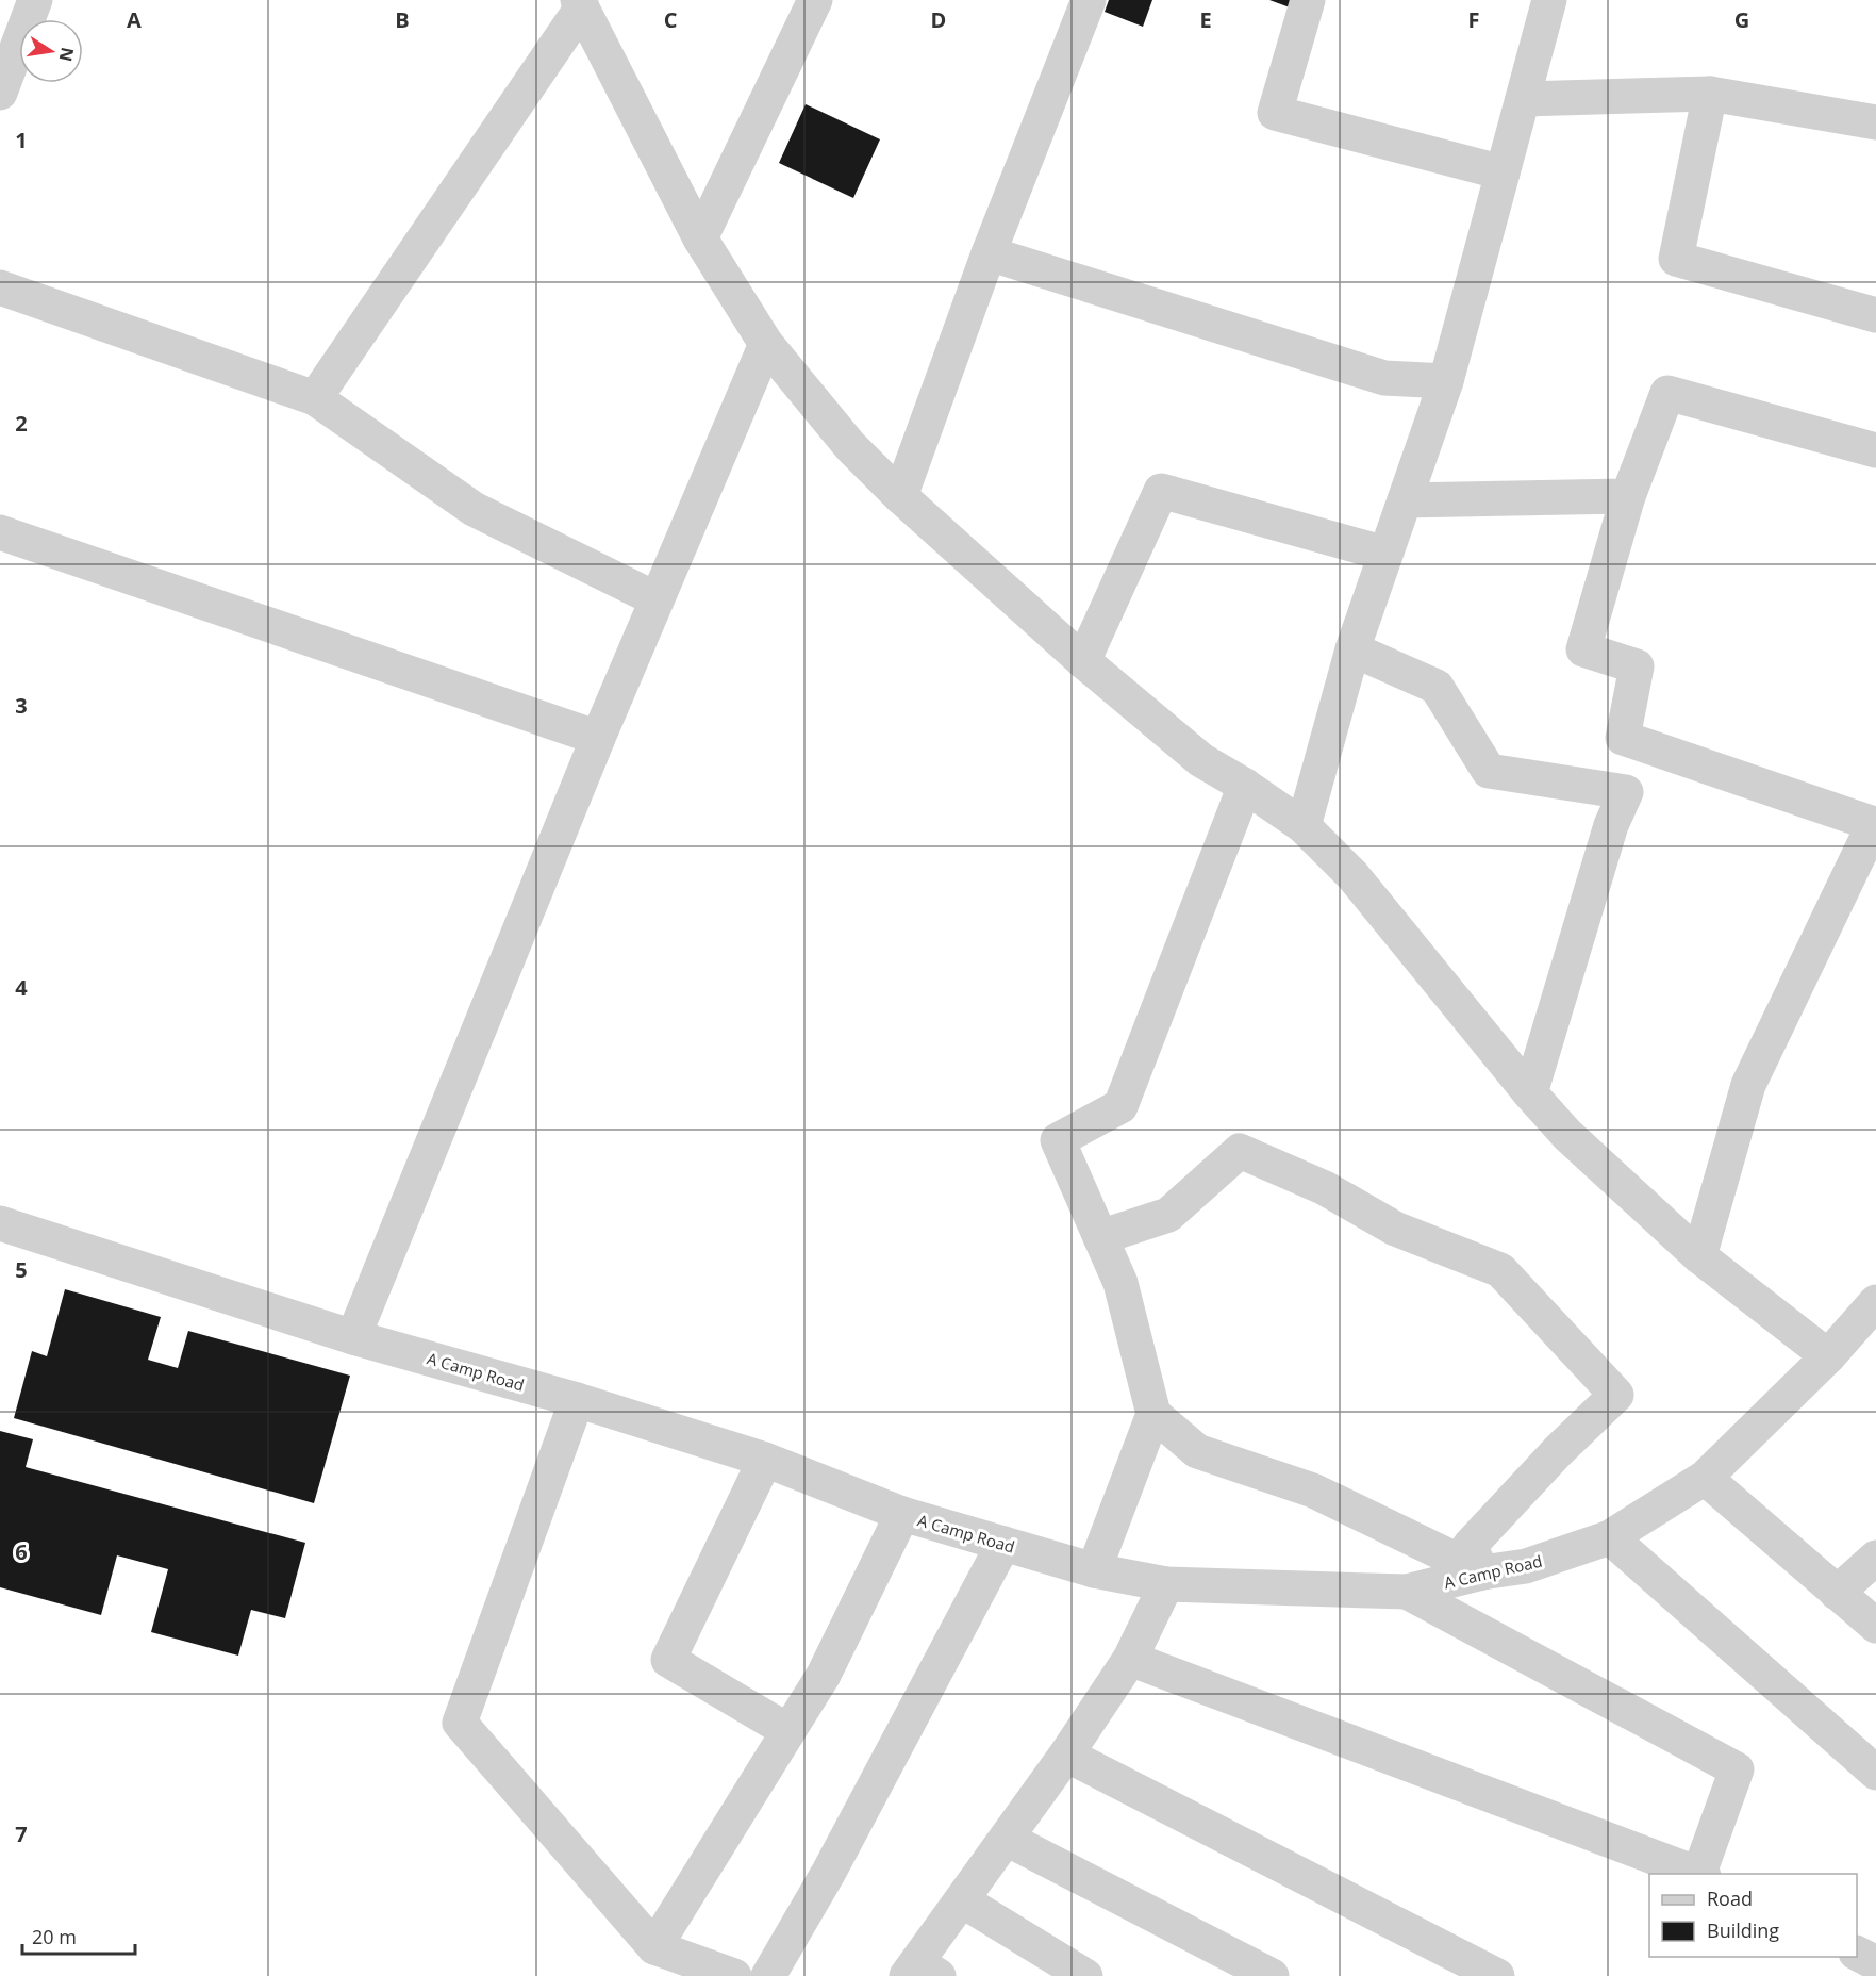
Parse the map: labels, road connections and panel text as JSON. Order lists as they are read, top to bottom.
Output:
{
  "streets": {
    "street": ["A Camp Road"]
  },
  "legend": ["Road", "Building"],
  "scale_bar": "20 m",
  "north": "right",
  "grid": {
    "columns": [
      "A",
      "B",
      "C",
      "D",
      "E",
      "F",
      "G"
    ],
    "rows": [
      "1",
      "2",
      "3",
      "4",
      "5",
      "6",
      "7"
    ]
  }
}
